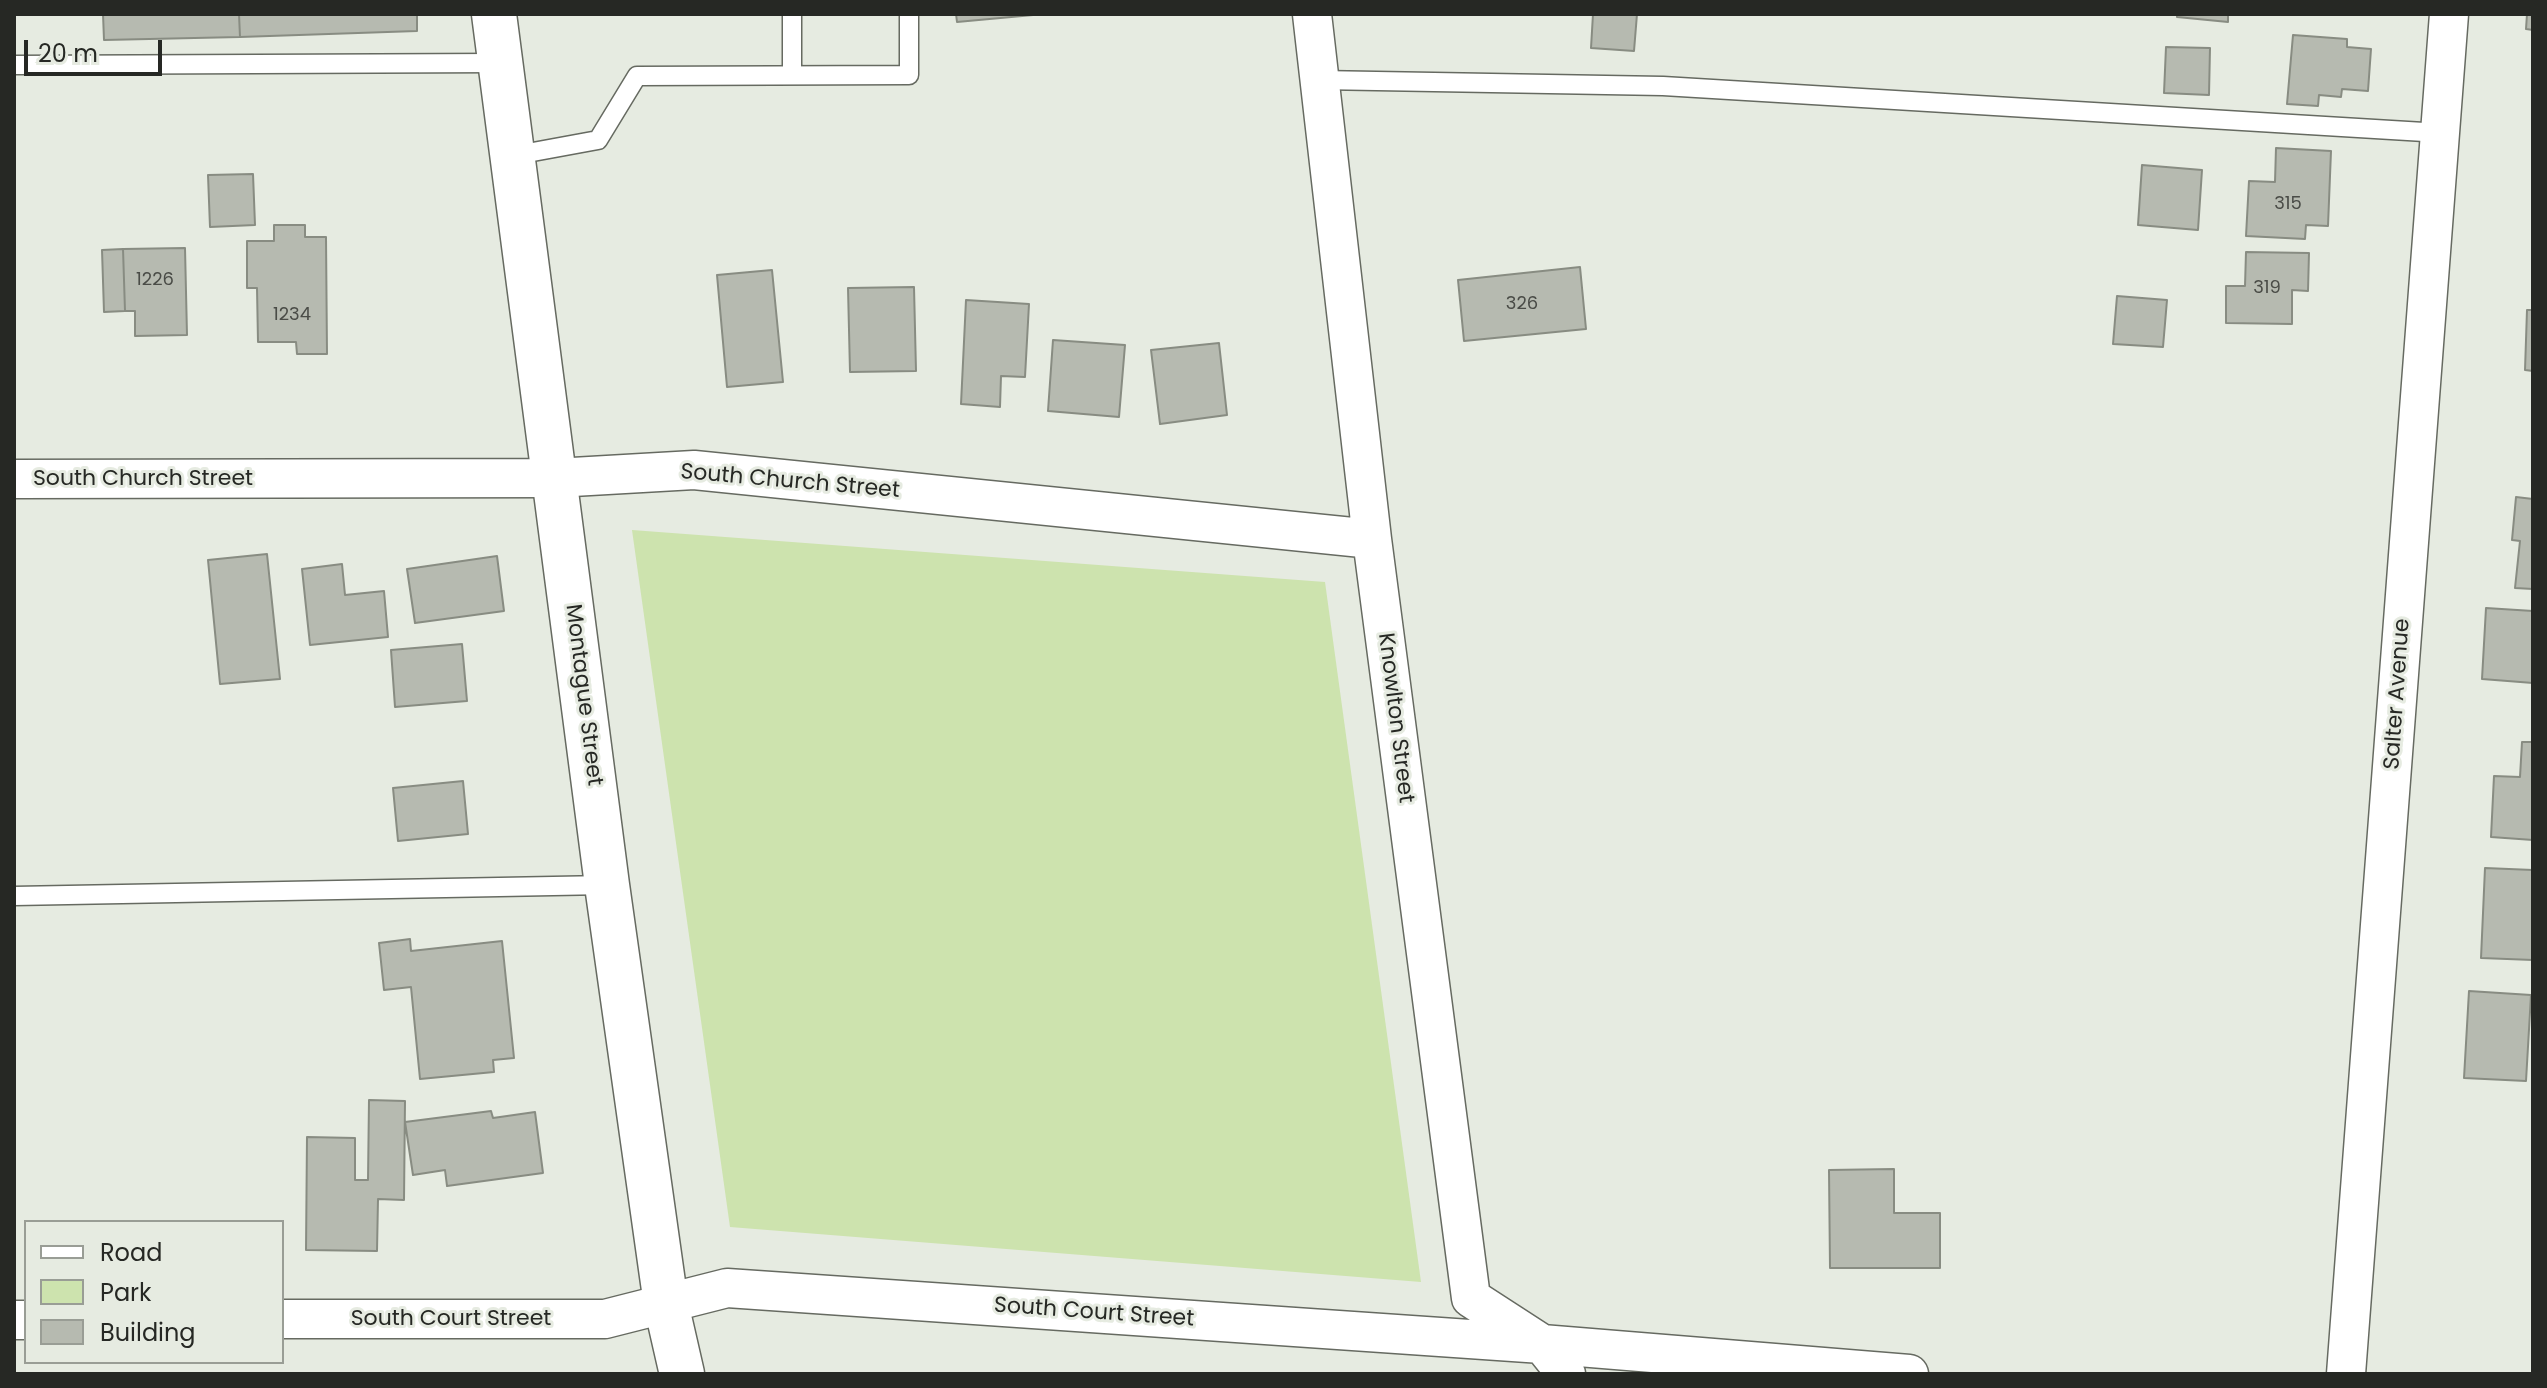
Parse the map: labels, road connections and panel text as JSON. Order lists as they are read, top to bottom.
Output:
{
  "streets": {
    "street": [
      "South Church Street",
      "Salter Avenue",
      "Montague Street",
      "Knowlton Street",
      "South Court Street"
    ]
  },
  "crossings": [
    ["South Church Street", "Montague Street"],
    ["South Church Street", "Knowlton Street"],
    ["Montague Street", "South Court Street"],
    ["Knowlton Street", "South Court Street"]
  ],
  "house_numbers": [
    "315",
    "1226",
    "319",
    "326",
    "1234"
  ],
  "legend": ["Road", "Park", "Building"],
  "scale_bar": "20 m"
}
